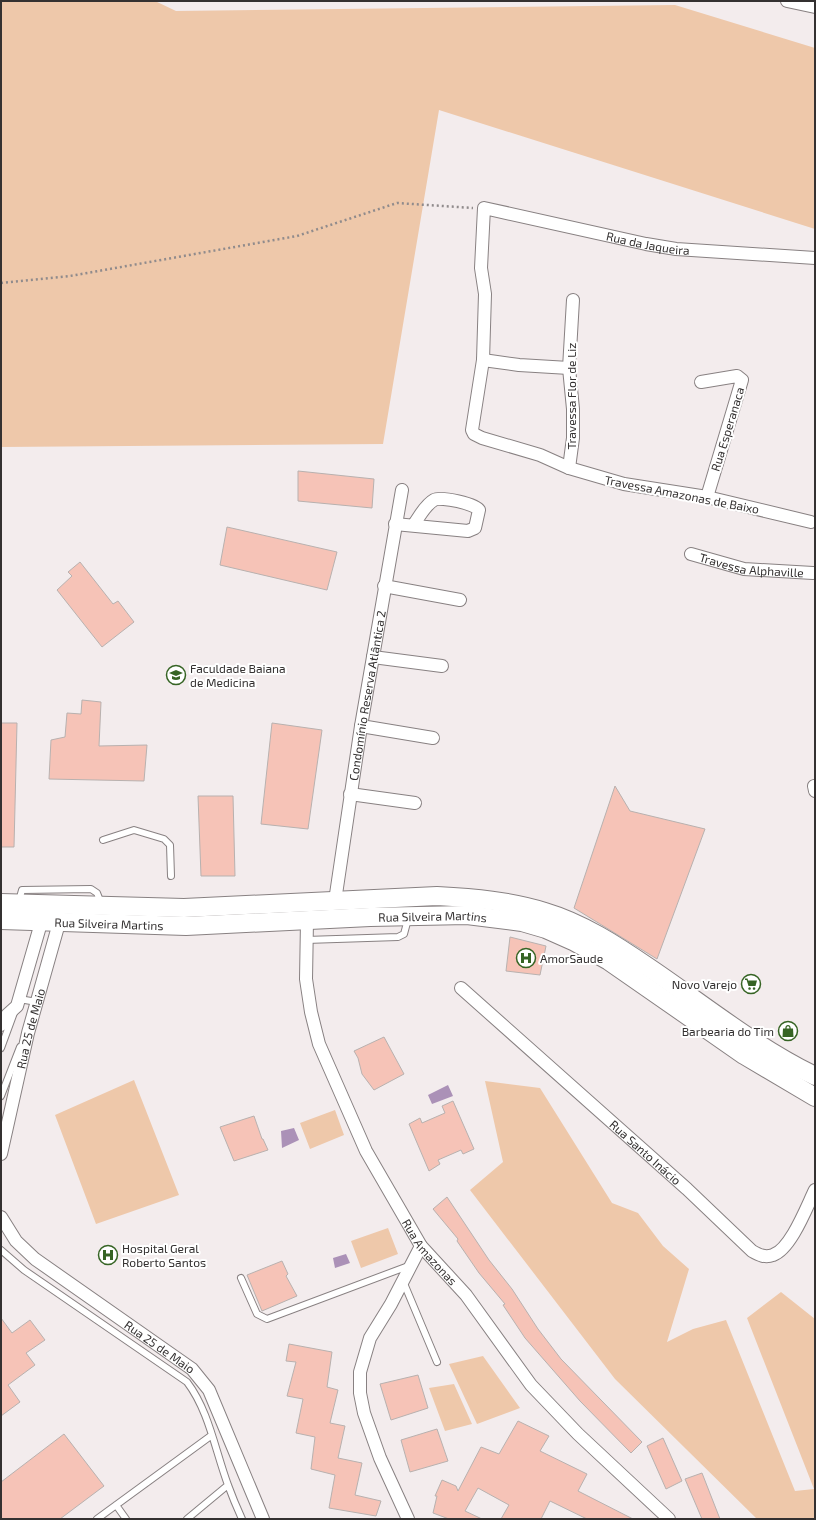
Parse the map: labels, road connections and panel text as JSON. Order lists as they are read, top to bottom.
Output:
{
  "streets": {
    "main road": ["Rua Silveira Martins"],
    "street": [
      "Rua da Jaqueira",
      "Travessa Flor de Liz",
      "Rua Esperanaca",
      "Travessa Amazonas de Baixo",
      "Travessa Alphaville",
      "Condomínio Reserva Atlântica 2",
      "Rua 25 de Maio",
      "Rua Santo Inácio",
      "Rua Amazonas"
    ]
  },
  "crossings": [
    ["Rua da Jaqueira", "Travessa Amazonas de Baixo"],
    ["Travessa Flor de Liz", "Travessa Amazonas de Baixo"],
    ["Rua Esperanaca", "Travessa Amazonas de Baixo"],
    ["Condomínio Reserva Atlântica 2", "Rua Silveira Martins"],
    ["Rua Silveira Martins", "Rua 25 de Maio"],
    ["Rua Silveira Martins", "Rua Amazonas"]
  ],
  "places": {
    "school or university": ["Faculdade Baiana de Medicina"],
    "hospital": ["AmorSaude", "Hospital Geral Roberto Santos"],
    "supermarket": ["Novo Varejo"],
    "shop": ["Barbearia do Tim"]
  }
}
